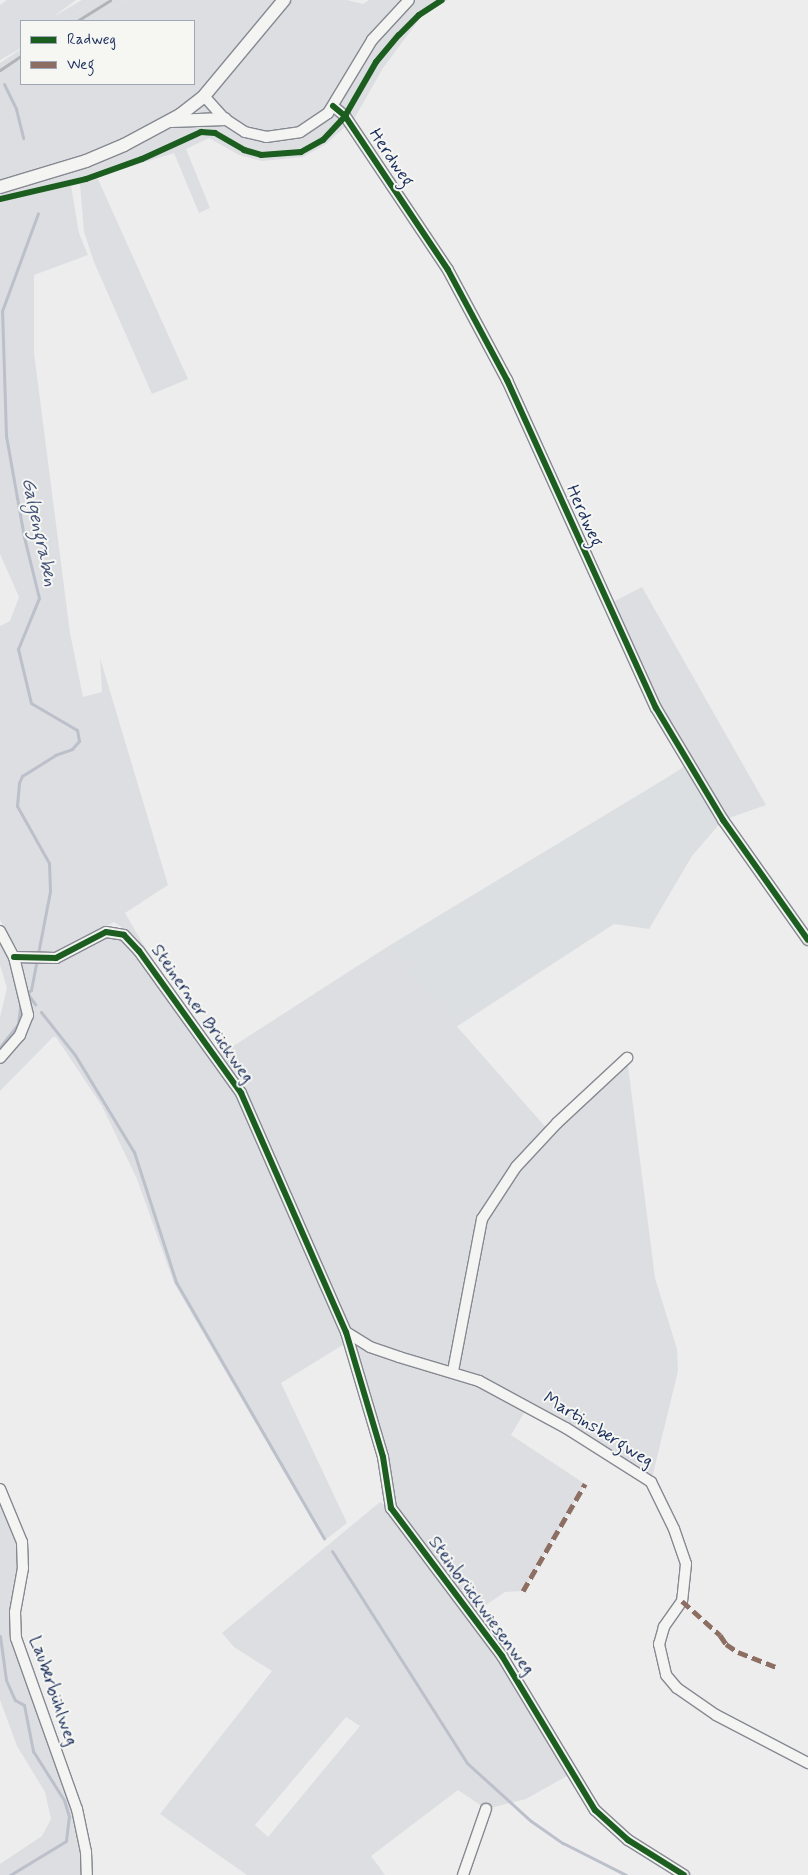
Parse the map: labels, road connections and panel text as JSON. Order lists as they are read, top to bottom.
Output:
{
  "streets": {
    "street": [
      "Herdweg",
      "Steinerner Brückweg",
      "Martinsbergweg",
      "Steinbrückwiesenweg",
      "Lauberbühlweg"
    ]
  },
  "crossings": [
    ["Steinerner Brückweg", "Martinsbergweg"],
    ["Steinerner Brückweg", "Steinbrückwiesenweg"],
    ["Martinsbergweg", "Steinbrückwiesenweg"]
  ],
  "water": ["Galgengraben"],
  "legend": ["Radweg", "Weg"]
}
